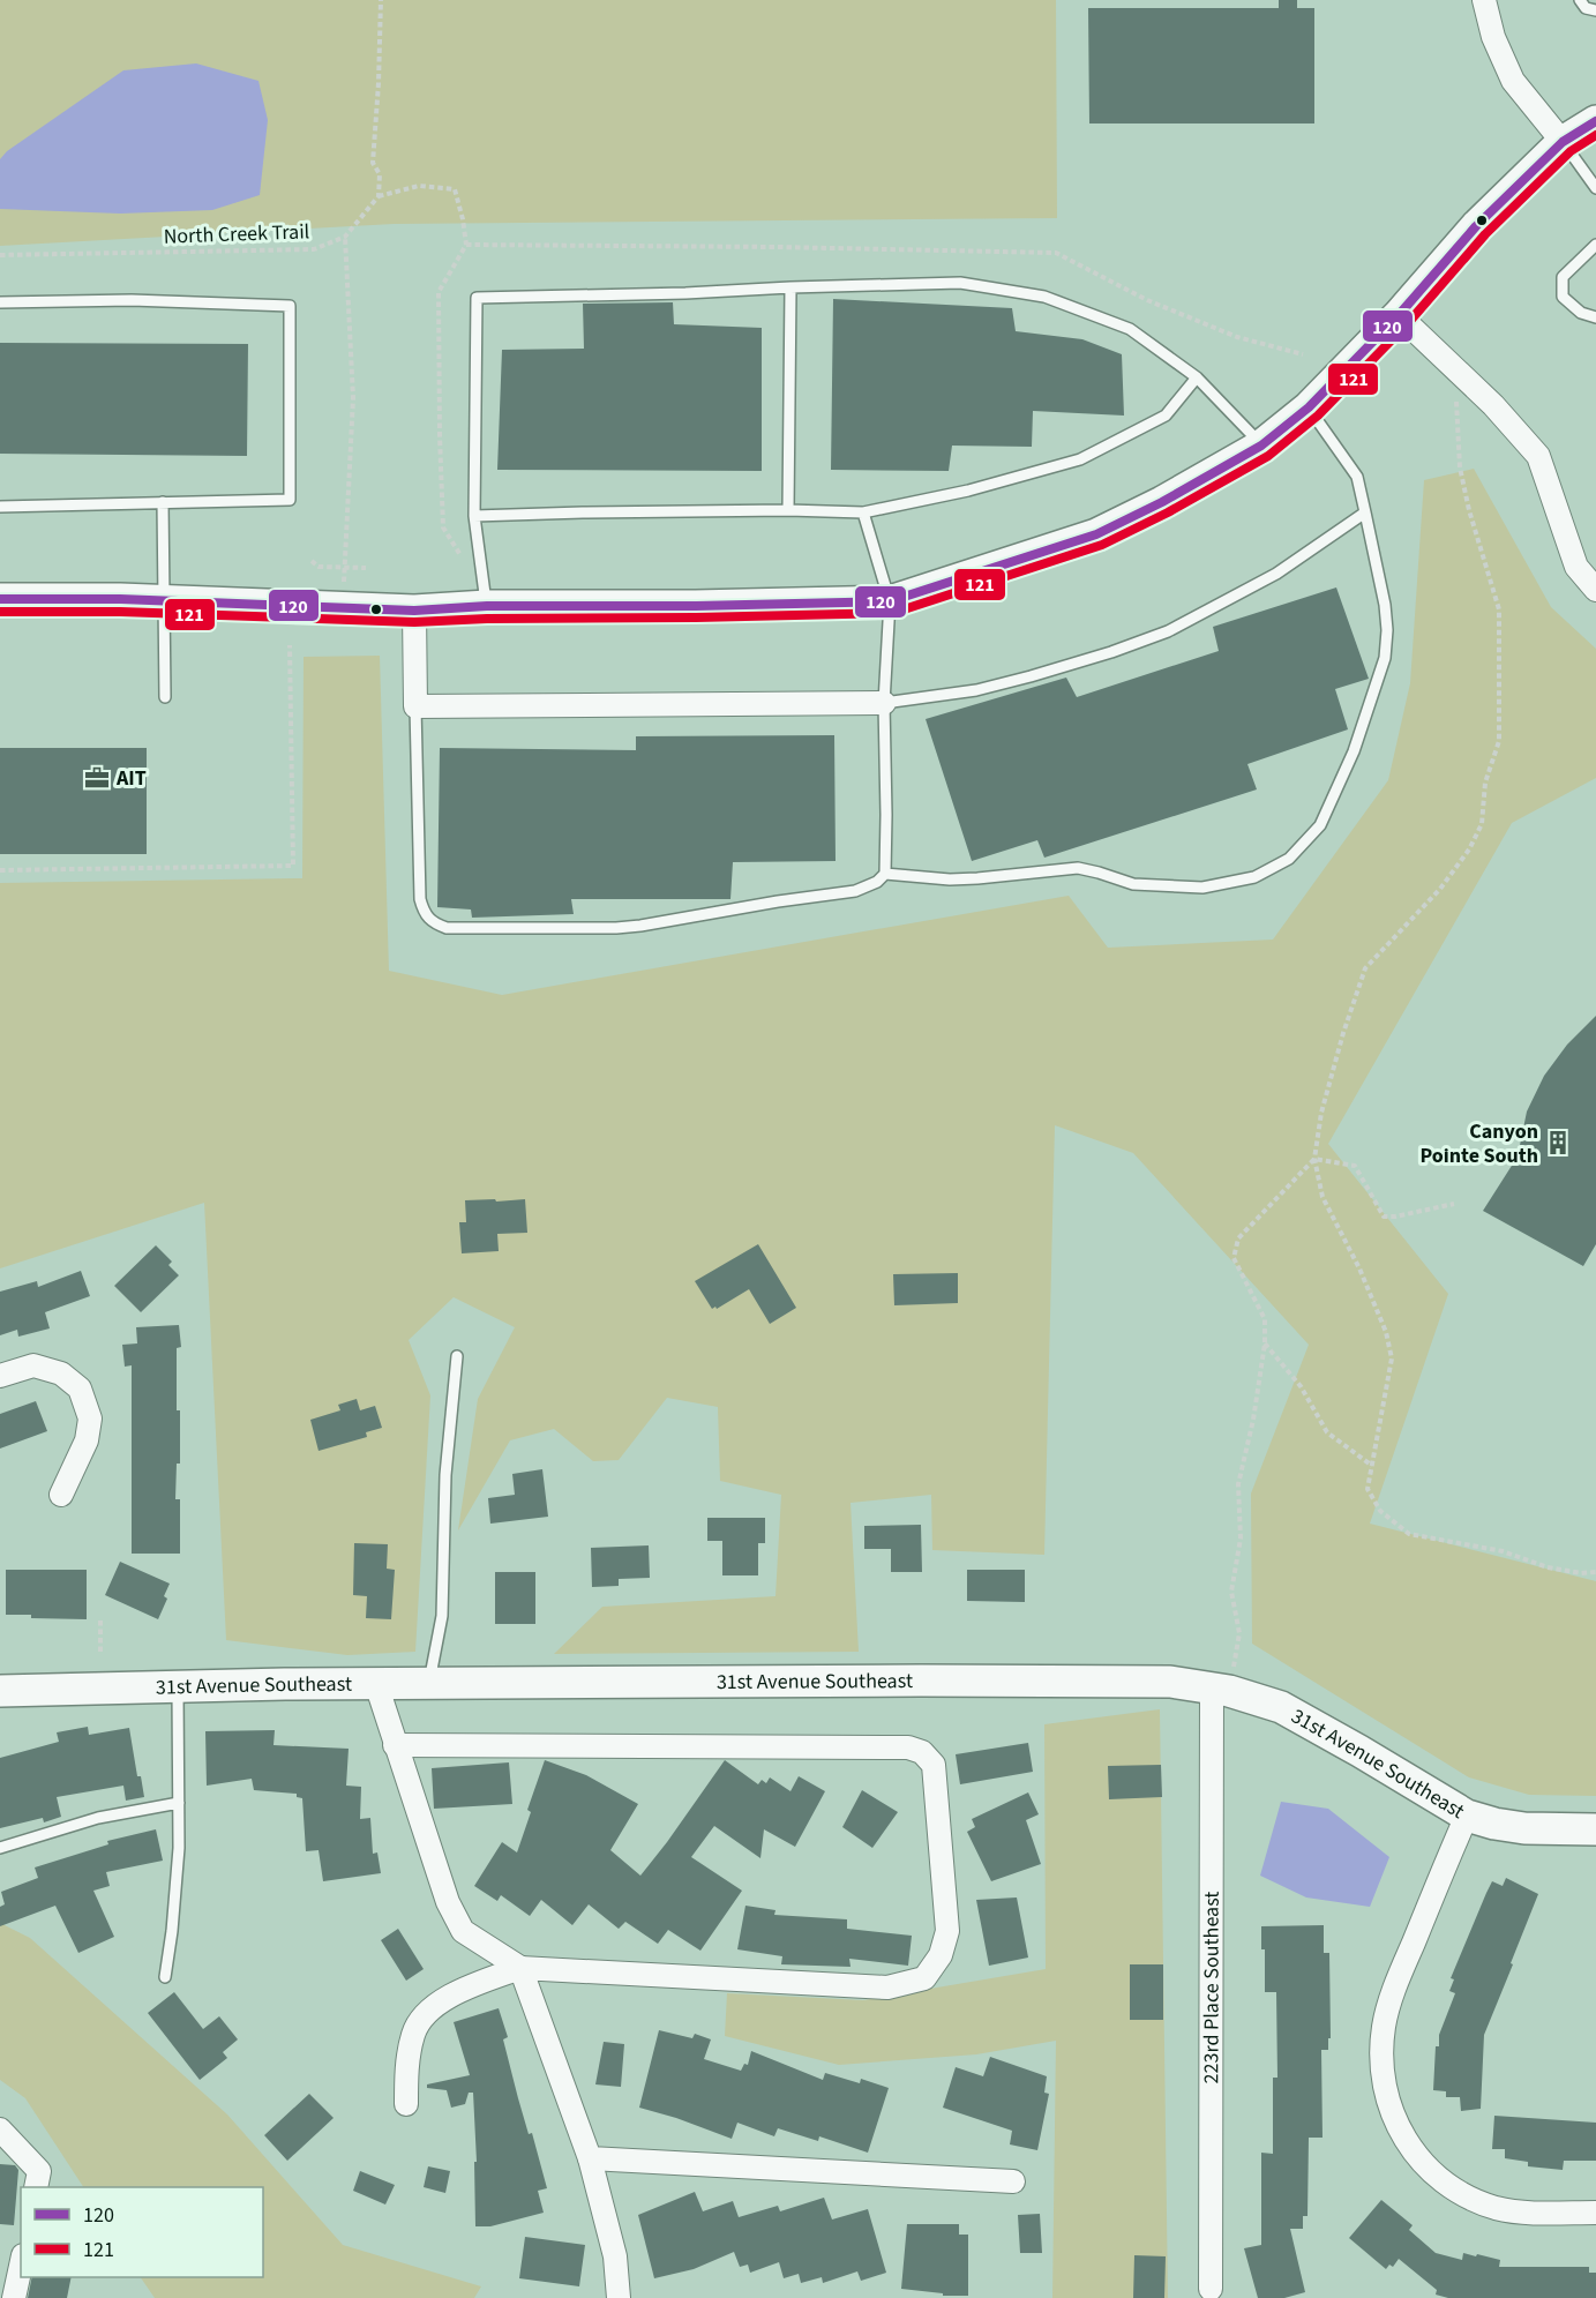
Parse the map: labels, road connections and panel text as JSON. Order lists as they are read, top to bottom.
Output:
{
  "streets": {
    "street": ["31st Avenue Southeast", "223rd Place Southeast"],
    "path": ["North Creek Trail"]
  },
  "crossings": [
    ["31st Avenue Southeast", "223rd Place Southeast"]
  ],
  "places": {
    "office": ["AIT"],
    "building": ["Canyon Pointe South"]
  },
  "lines": ["transit line 120", "transit line 121"],
  "legend": ["120", "121"]
}
